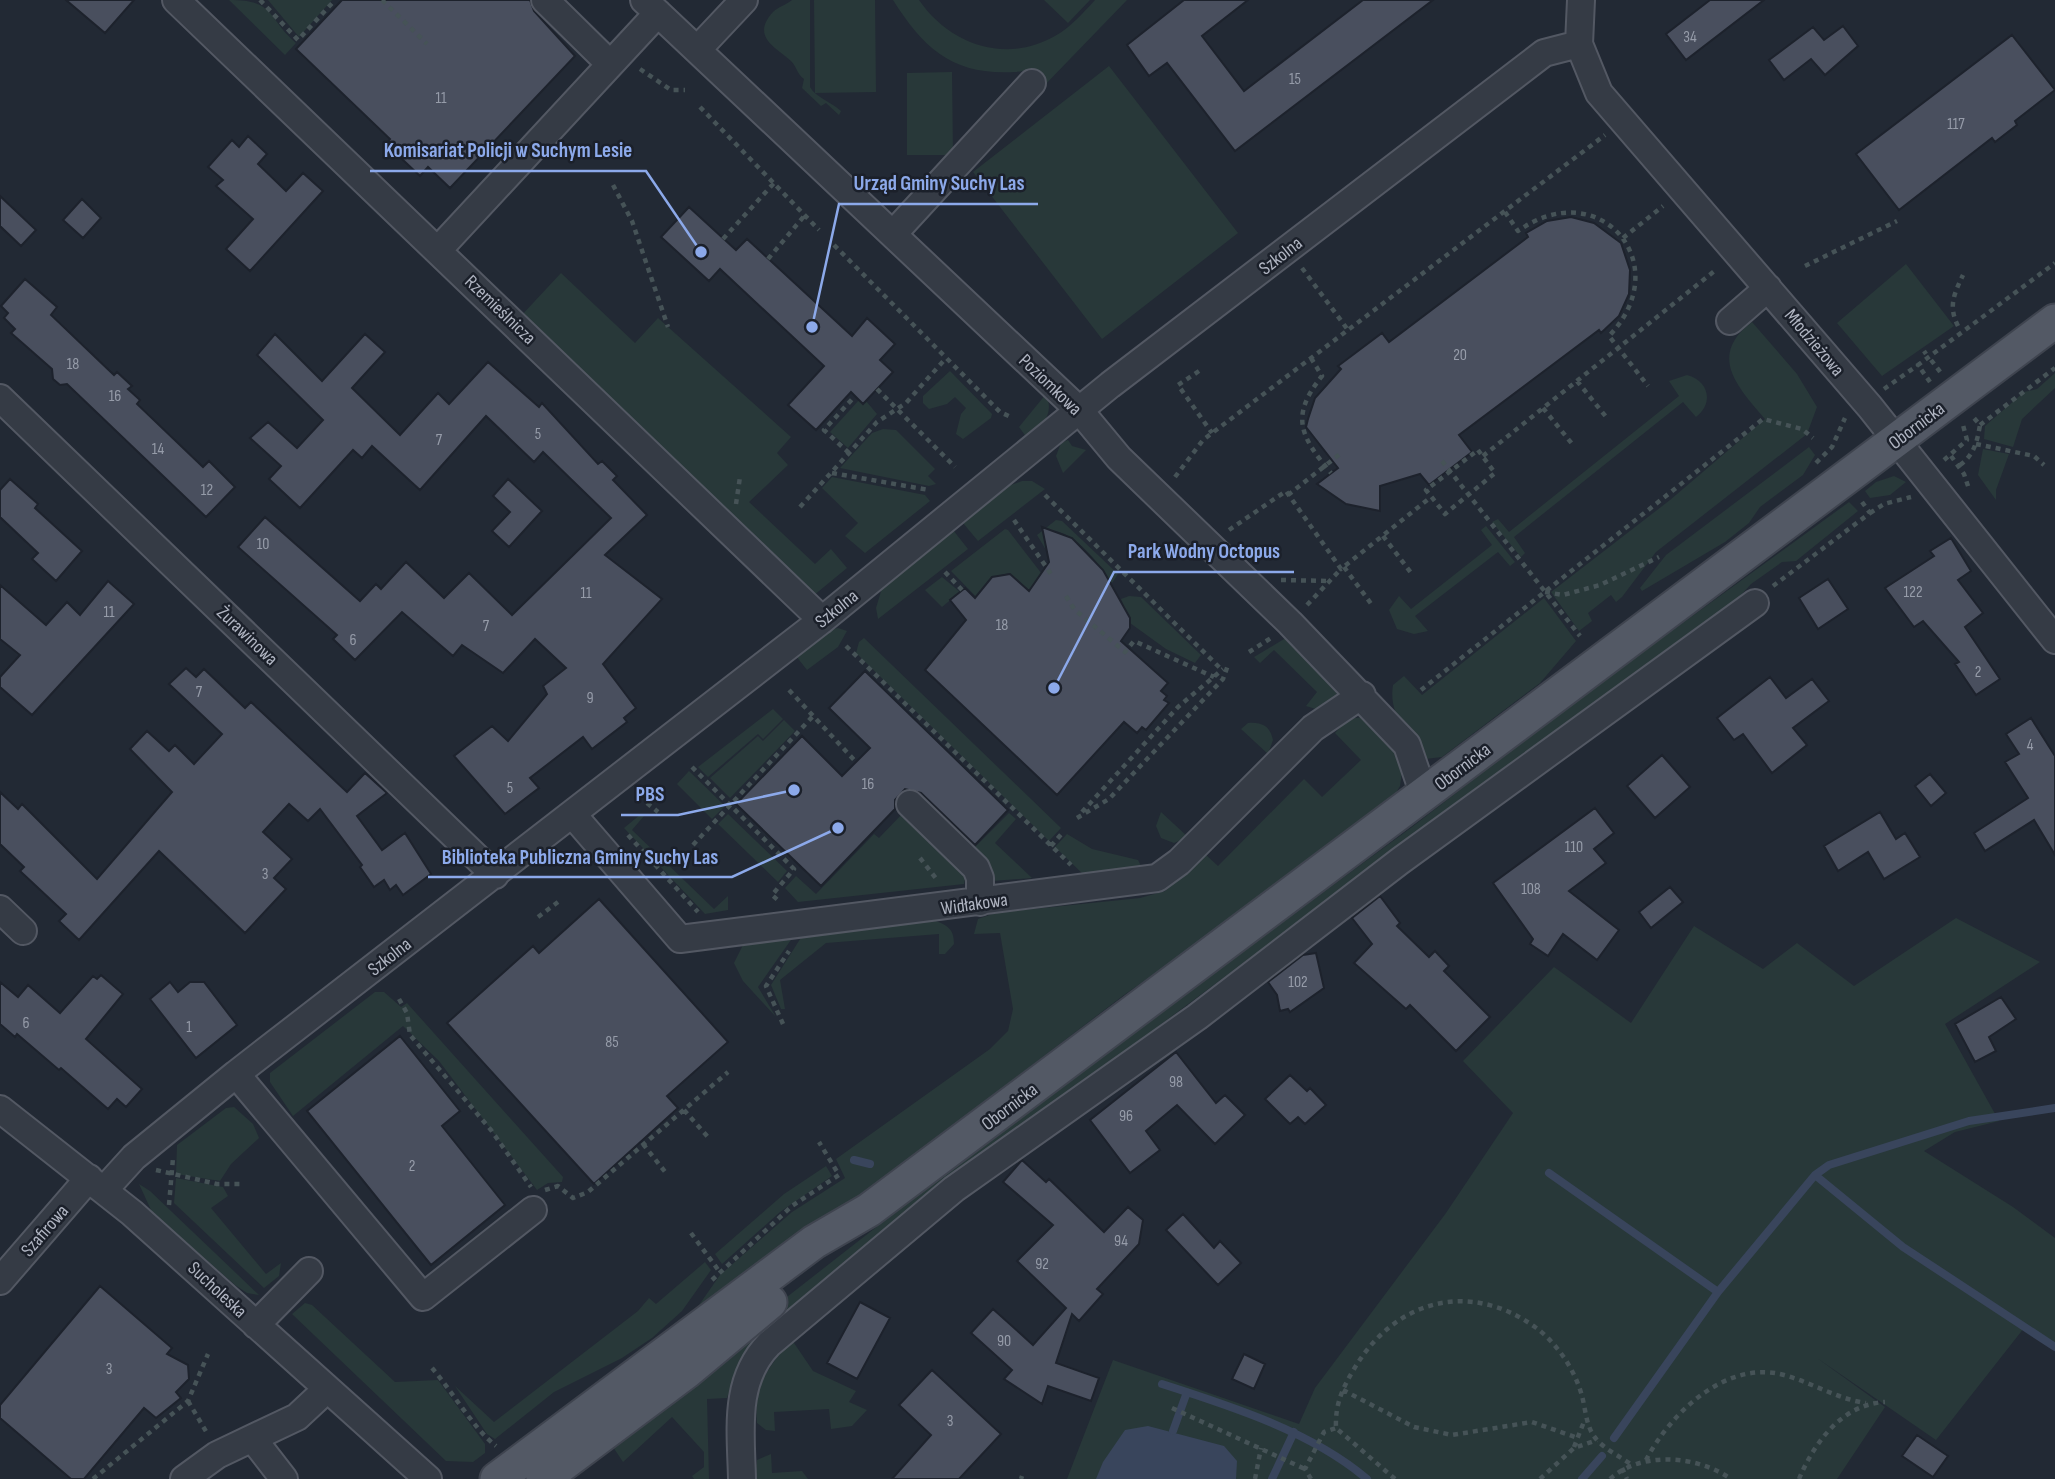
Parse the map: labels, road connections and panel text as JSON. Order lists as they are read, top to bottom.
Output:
{
  "streets": {
    "main road": ["Obornicka"],
    "street": [
      "Szkolna",
      "Rzemieślnicza",
      "Młodzieżowa",
      "Poziomkowa",
      "Żurawinowa",
      "Widłakowa",
      "Szafirowa",
      "Sucholeska"
    ]
  },
  "crossings": [
    ["Szkolna", "Rzemieślnicza"],
    ["Szkolna", "Młodzieżowa"],
    ["Szkolna", "Poziomkowa"],
    ["Szkolna", "Żurawinowa"],
    ["Szkolna", "Widłakowa"],
    ["Szkolna", "Szafirowa"],
    ["Szkolna", "Sucholeska"],
    ["Młodzieżowa", "Obornicka"],
    ["Poziomkowa", "Obornicka"],
    ["Poziomkowa", "Widłakowa"],
    ["Szafirowa", "Sucholeska"]
  ],
  "places": [
    "Komisariat Policji w Suchym Lesie",
    "Urząd Gminy Suchy Las",
    "Park Wodny Octopus",
    "PBS",
    "Biblioteka Publiczna Gminy Suchy Las"
  ],
  "house_numbers": [
    "34",
    "15",
    "11",
    "117",
    "20",
    "18",
    "16",
    "5",
    "7",
    "14",
    "12",
    "10",
    "122",
    "11",
    "11",
    "18",
    "7",
    "6",
    "2",
    "7",
    "9",
    "4",
    "16",
    "5",
    "110",
    "3",
    "108",
    "102",
    "6",
    "1",
    "85",
    "98",
    "96",
    "2",
    "94",
    "92",
    "90",
    "3",
    "3"
  ]
}
